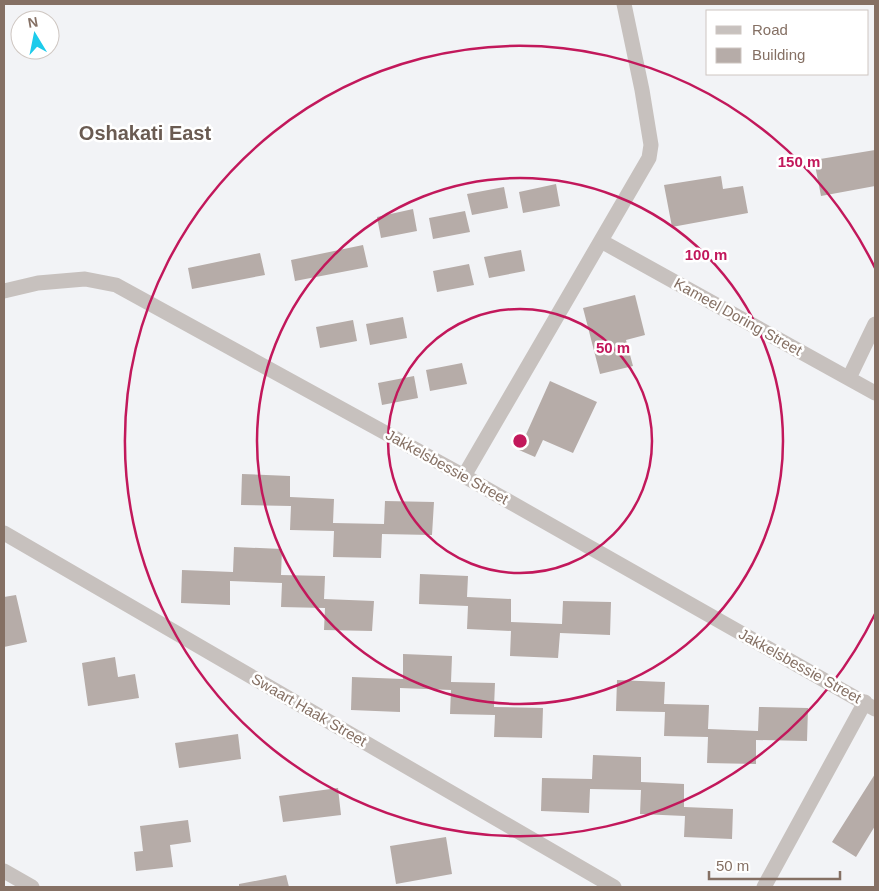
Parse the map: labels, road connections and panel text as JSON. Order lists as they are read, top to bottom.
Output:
{
  "streets": {
    "street": ["Kameel Doring Street", "Jakkelsbessie Street", "Swaart Haak Street"]
  },
  "districts": ["Oshakati East"],
  "legend": ["Road", "Building"],
  "scale_bar": "50 m",
  "north": "top",
  "rings": ["150 m", "100 m", "50 m"]
}
